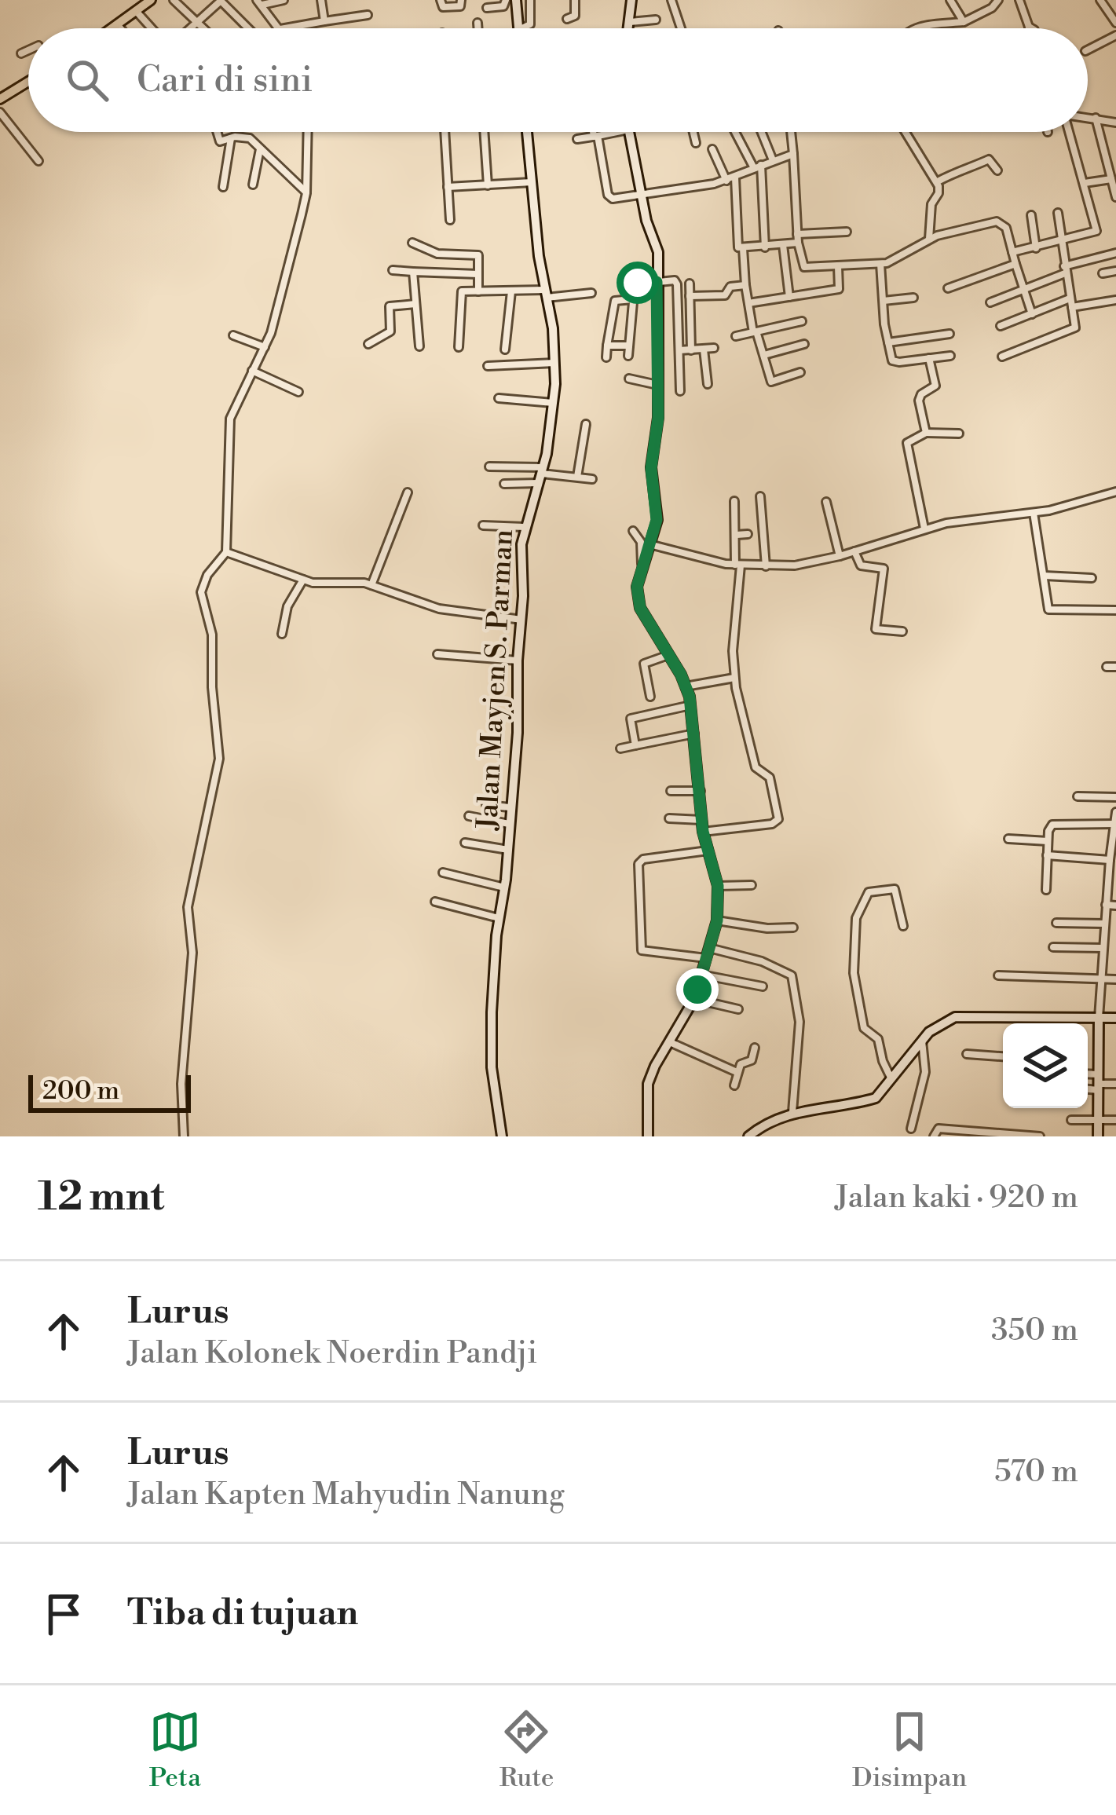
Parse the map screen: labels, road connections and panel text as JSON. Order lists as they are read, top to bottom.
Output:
{
  "streets": {
    "street": ["Jalan Mayjen S. Parman"]
  },
  "scale_bar": "200 m",
  "page": {
    "search": "Cari di sini",
    "scale": "200 m",
    "heading": ["12 mnt", "Jalan kaki · 920 m"],
    "list": [
      ["Lurus", "Jalan Kolonek Noerdin Pandji", "350 m"],
      ["Lurus", "Jalan Kapten Mahyudin Nanung", "570 m"],
      "Tiba di tujuan"
    ],
    "nav": ["Peta", "Rute", "Disimpan"]
  }
}
